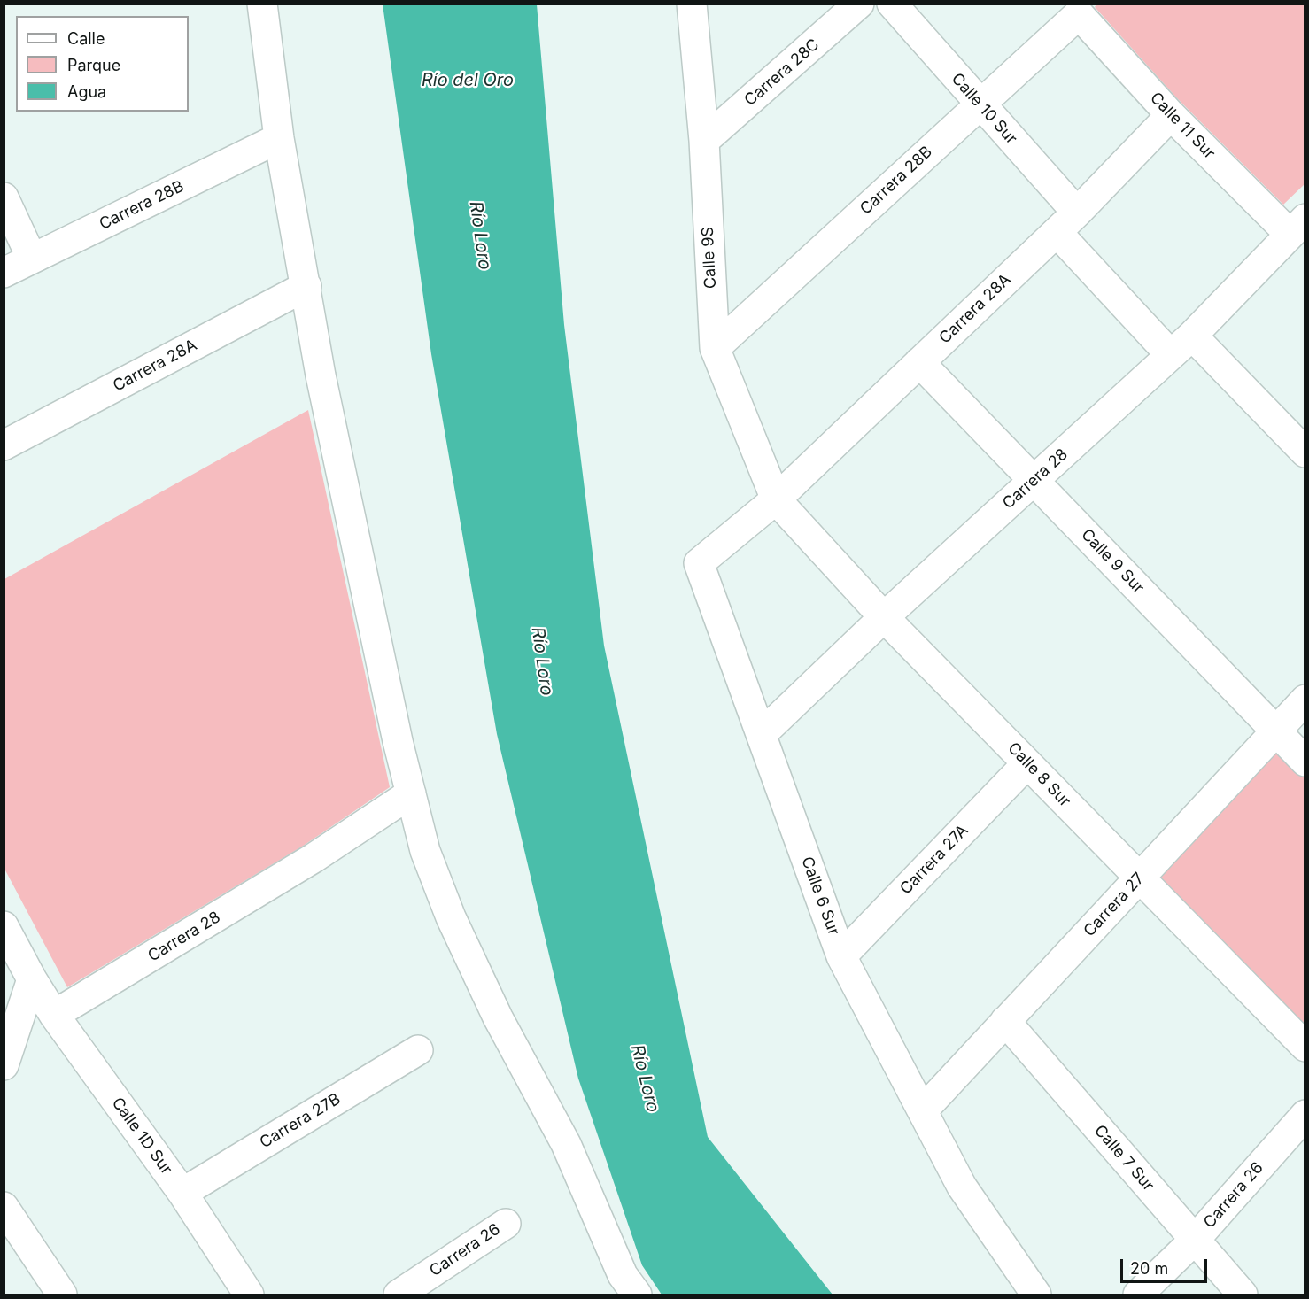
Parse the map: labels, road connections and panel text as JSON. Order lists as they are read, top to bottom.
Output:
{
  "streets": {
    "street": [
      "Carrera 28C",
      "Calle 10 Sur",
      "Calle 11 Sur",
      "Carrera 28B",
      "Calle 9S",
      "Carrera 28A",
      "Carrera 28",
      "Calle 9 Sur",
      "Calle 8 Sur",
      "Carrera 27A",
      "Calle 6 Sur",
      "Carrera 27",
      "Carrera 27B",
      "Calle 1D Sur",
      "Calle 7 Sur",
      "Carrera 26"
    ]
  },
  "crossings": [
    ["Carrera 28C", "Calle 9S"],
    ["Calle 10 Sur", "Carrera 28B"],
    ["Calle 10 Sur", "Carrera 28A"],
    ["Calle 11 Sur", "Carrera 28B"],
    ["Calle 11 Sur", "Carrera 28A"],
    ["Calle 11 Sur", "Carrera 28"],
    ["Carrera 28B", "Calle 9S"],
    ["Calle 9S", "Carrera 28A"],
    ["Calle 9S", "Calle 8 Sur"],
    ["Calle 9S", "Calle 6 Sur"],
    ["Carrera 28A", "Calle 9 Sur"],
    ["Carrera 28A", "Calle 8 Sur"],
    ["Carrera 28A", "Calle 6 Sur"],
    ["Carrera 28", "Calle 9 Sur"],
    ["Carrera 28", "Calle 8 Sur"],
    ["Carrera 28", "Calle 6 Sur"],
    ["Carrera 28", "Calle 1D Sur"],
    ["Calle 9 Sur", "Carrera 27"],
    ["Calle 8 Sur", "Carrera 27A"],
    ["Calle 8 Sur", "Calle 6 Sur"],
    ["Calle 8 Sur", "Carrera 27"],
    ["Carrera 27A", "Calle 6 Sur"],
    ["Calle 6 Sur", "Carrera 27"],
    ["Carrera 27", "Calle 7 Sur"],
    ["Carrera 27B", "Calle 1D Sur"],
    ["Calle 7 Sur", "Carrera 26"]
  ],
  "water": ["Río del Oro", "Río Loro"],
  "legend": ["Calle", "Parque", "Agua"],
  "scale_bar": "20 m"
}
